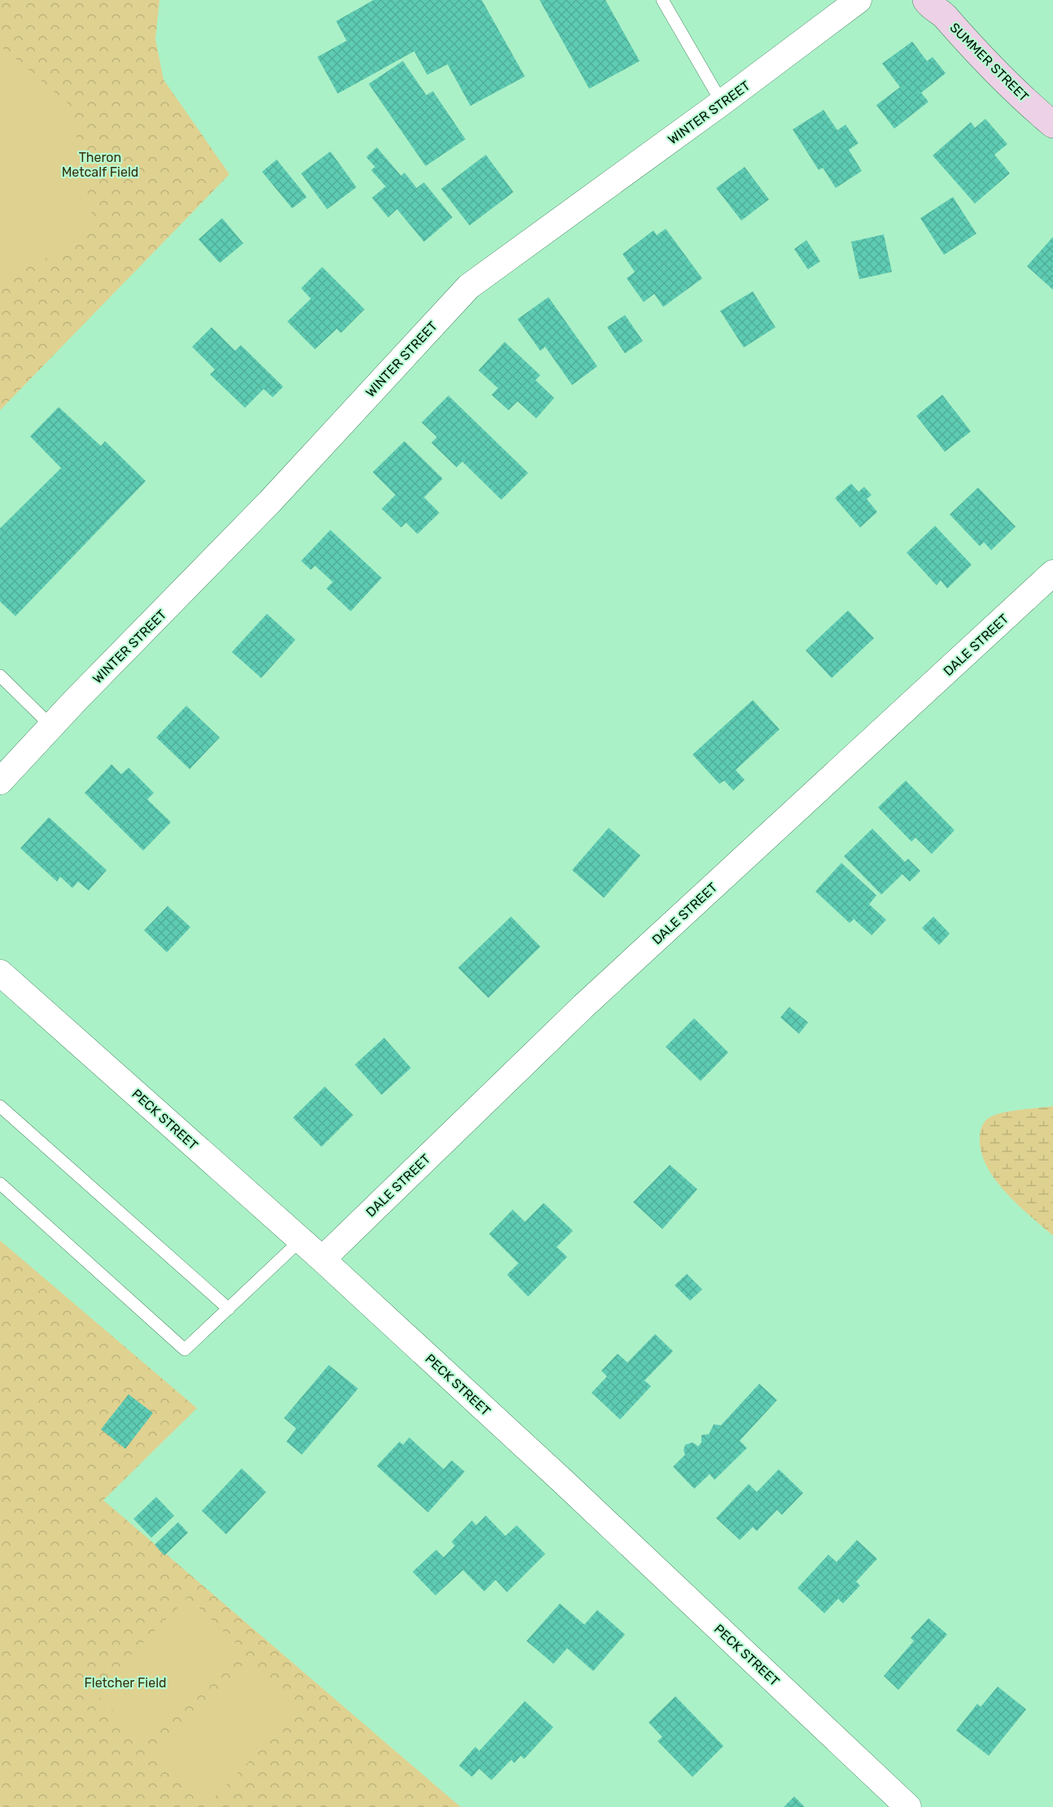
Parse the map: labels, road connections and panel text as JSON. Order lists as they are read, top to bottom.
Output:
{
  "streets": {
    "main road": ["SUMMER STREET"],
    "street": ["WINTER STREET", "DALE STREET", "PECK STREET"]
  },
  "crossings": [
    ["DALE STREET", "PECK STREET"]
  ],
  "parks": ["Theron Metcalf Field", "Fletcher Field"]
}
